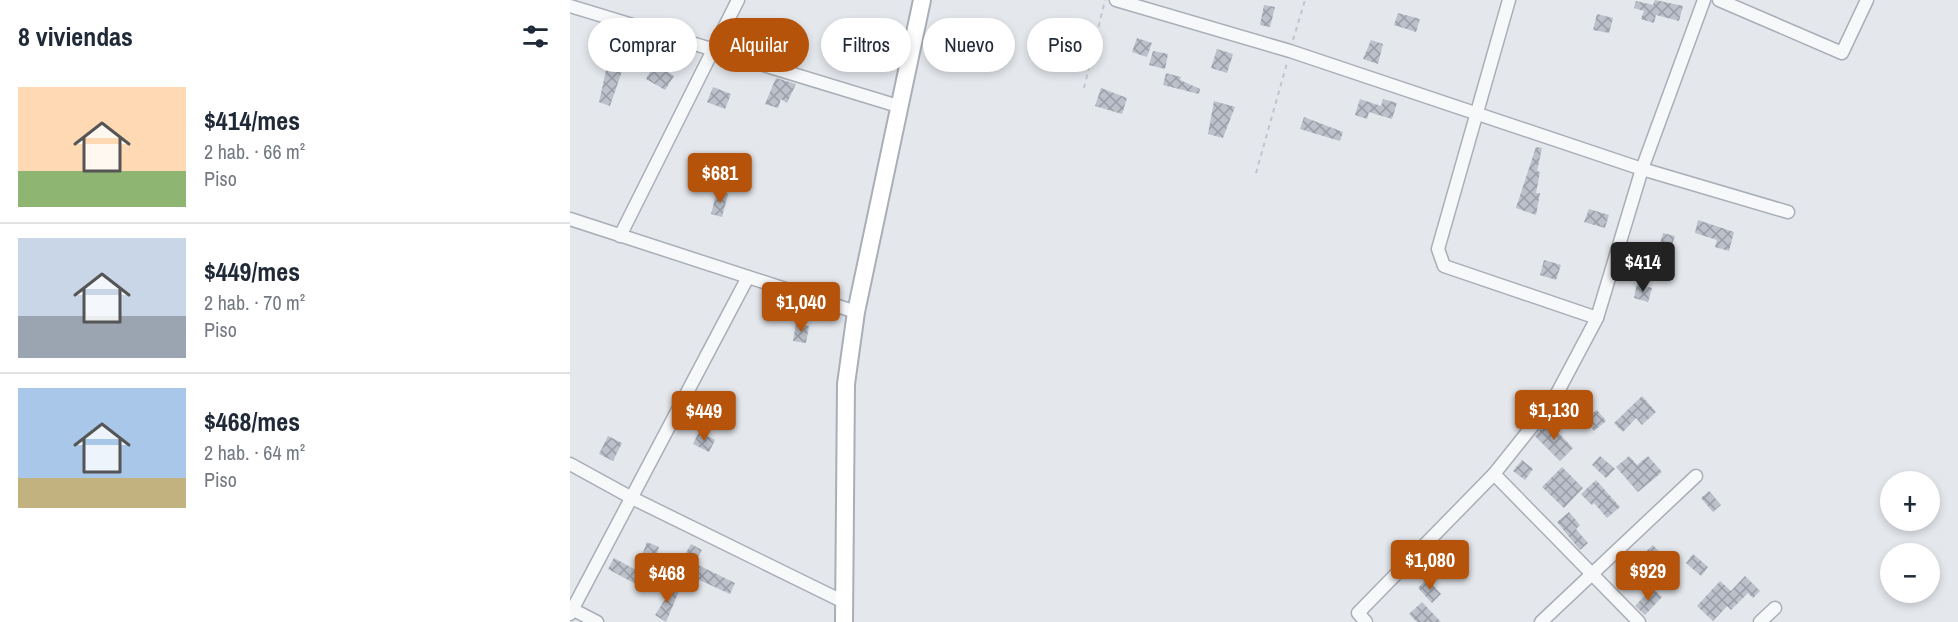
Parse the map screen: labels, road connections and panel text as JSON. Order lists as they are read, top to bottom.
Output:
{
  "page": {
    "heading": "8 viviendas",
    "chip": [
      "Comprar",
      "Alquilar",
      "Filtros",
      "Nuevo",
      "Piso"
    ],
    "list": [
      {
        "name": "$414/mes",
        "note": "2 hab. · 66 m² · Piso"
      },
      {
        "name": "$449/mes",
        "note": "2 hab. · 70 m² · Piso"
      },
      {
        "name": "$468/mes",
        "note": "2 hab. · 64 m² · Piso"
      }
    ],
    "price": [
      "$681",
      "$414",
      "$1,040",
      "$1,130",
      "$449",
      "$1,080",
      "$929",
      "$468"
    ],
    "map_buttons": ["+", "−"]
  }
}
